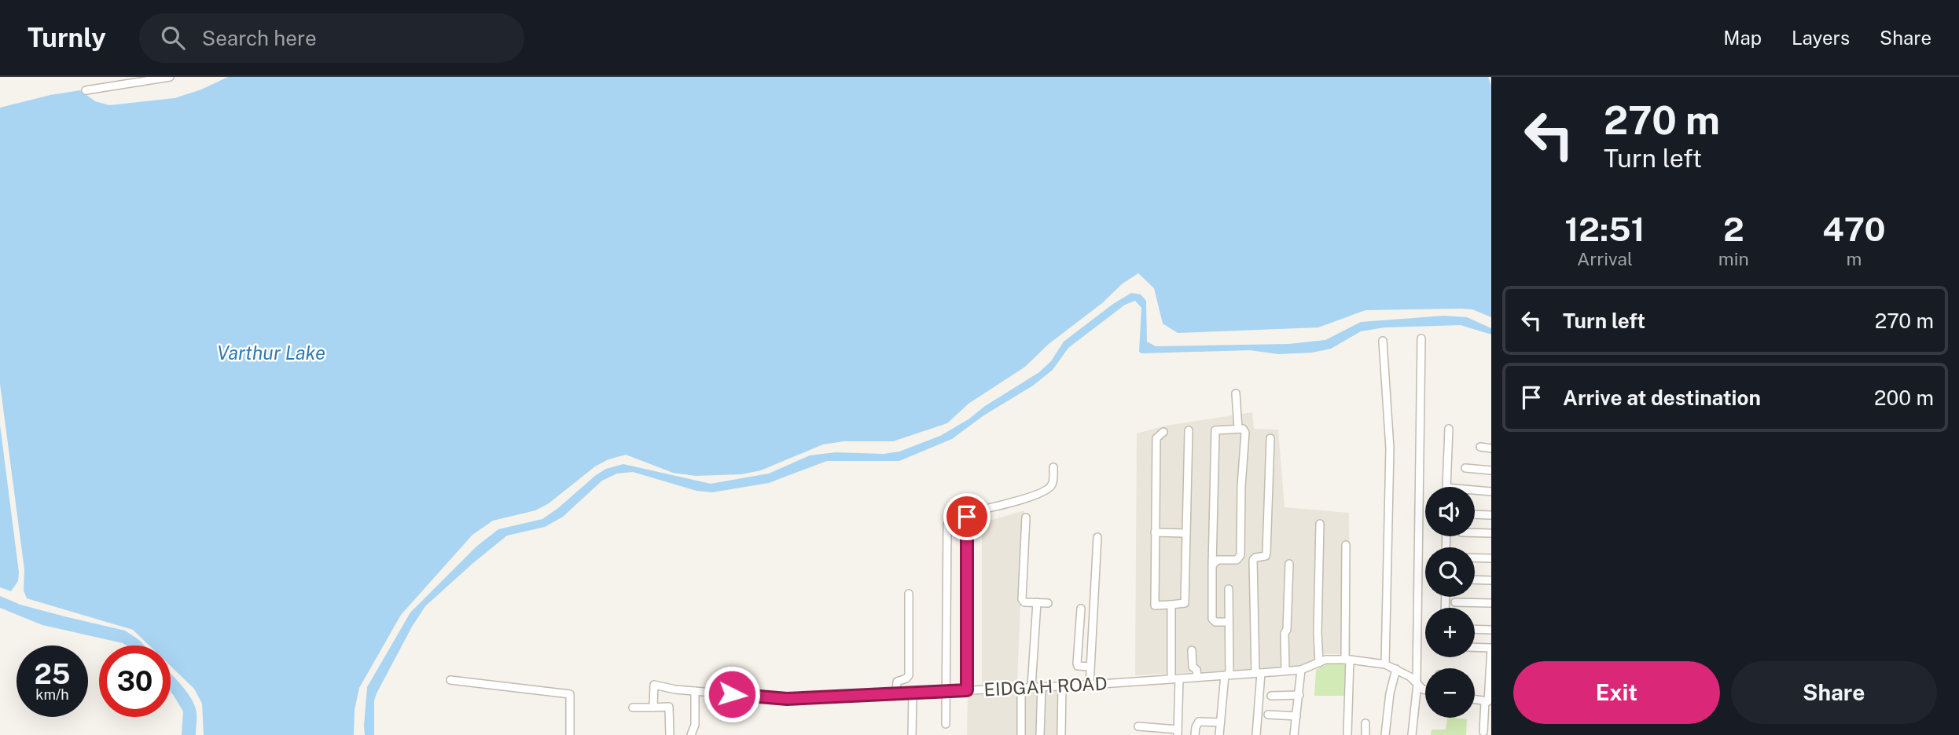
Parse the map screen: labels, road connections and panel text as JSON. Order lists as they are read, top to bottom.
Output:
{
  "streets": {
    "street": ["EIDGAH ROAD"]
  },
  "water": ["Varthur Lake"],
  "page": {
    "header": "Turnly",
    "search": "Search here",
    "nav": ["Map", "Layers", "Share"],
    "turn": ["270 m", "Turn left"],
    "eta": [
      "12:51",
      "Arrival",
      "2",
      "min",
      "470",
      "m"
    ],
    "list": [
      {
        "name": "Turn left",
        "value": "270 m"
      },
      {
        "name": "Arrive at destination",
        "value": "200 m"
      }
    ],
    "map_buttons": ["+", "−"],
    "speed": "25 km/h",
    "limit": "30",
    "buttons": ["Exit", "Share"]
  }
}
